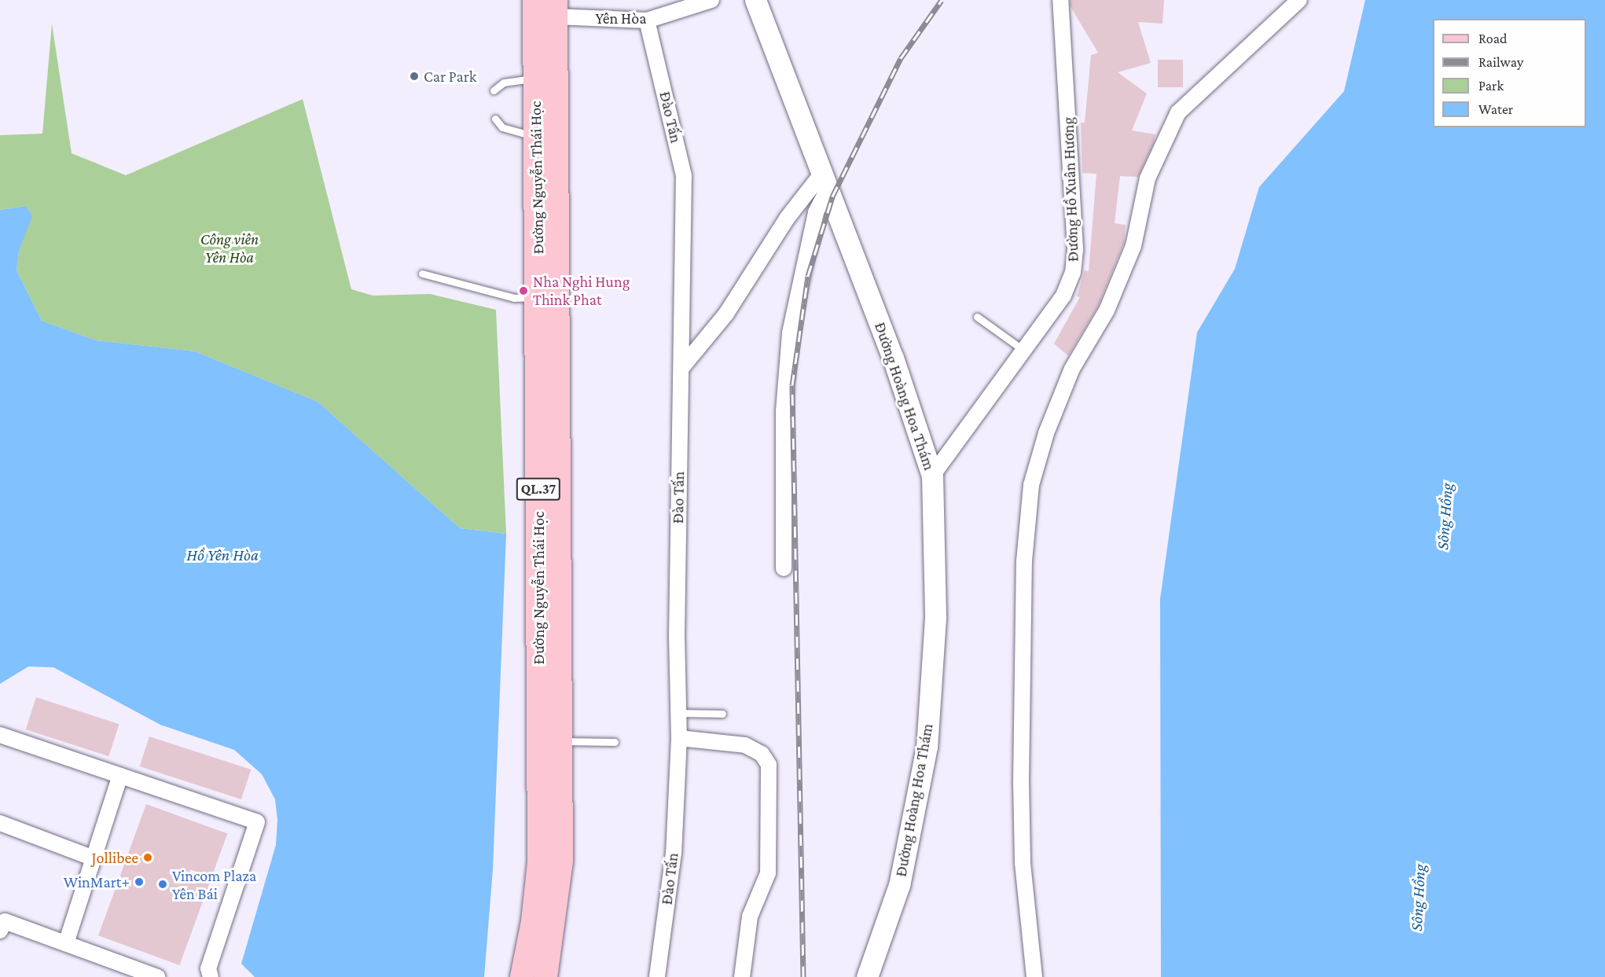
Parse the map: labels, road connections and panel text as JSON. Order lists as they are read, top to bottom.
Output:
{
  "streets": {
    "main road": ["Đường Nguyễn Thái Học", "QL.37"],
    "street": [
      "Yên Hòa",
      "Đào Tấn",
      "Đường Hồ Xuân Hương",
      "Đường Hoàng Hoa Thám"
    ]
  },
  "crossings": [
    ["Yên Hòa", "Đào Tấn"],
    ["Yên Hòa", "Đường Nguyễn Thái Học"],
    ["Đường Hồ Xuân Hương", "Đường Hoàng Hoa Thám"]
  ],
  "water": ["Sông Hồng", "Hồ Yên Hòa"],
  "parks": ["Công viên Yên Hòa"],
  "places": [
    "Car Park",
    "Nha Nghi Hung Think Phat",
    "Jollibee",
    "WinMart+",
    "Vincom Plaza Yên Bái"
  ],
  "legend": [
    "Road",
    "Railway",
    "Park",
    "Water"
  ]
}
